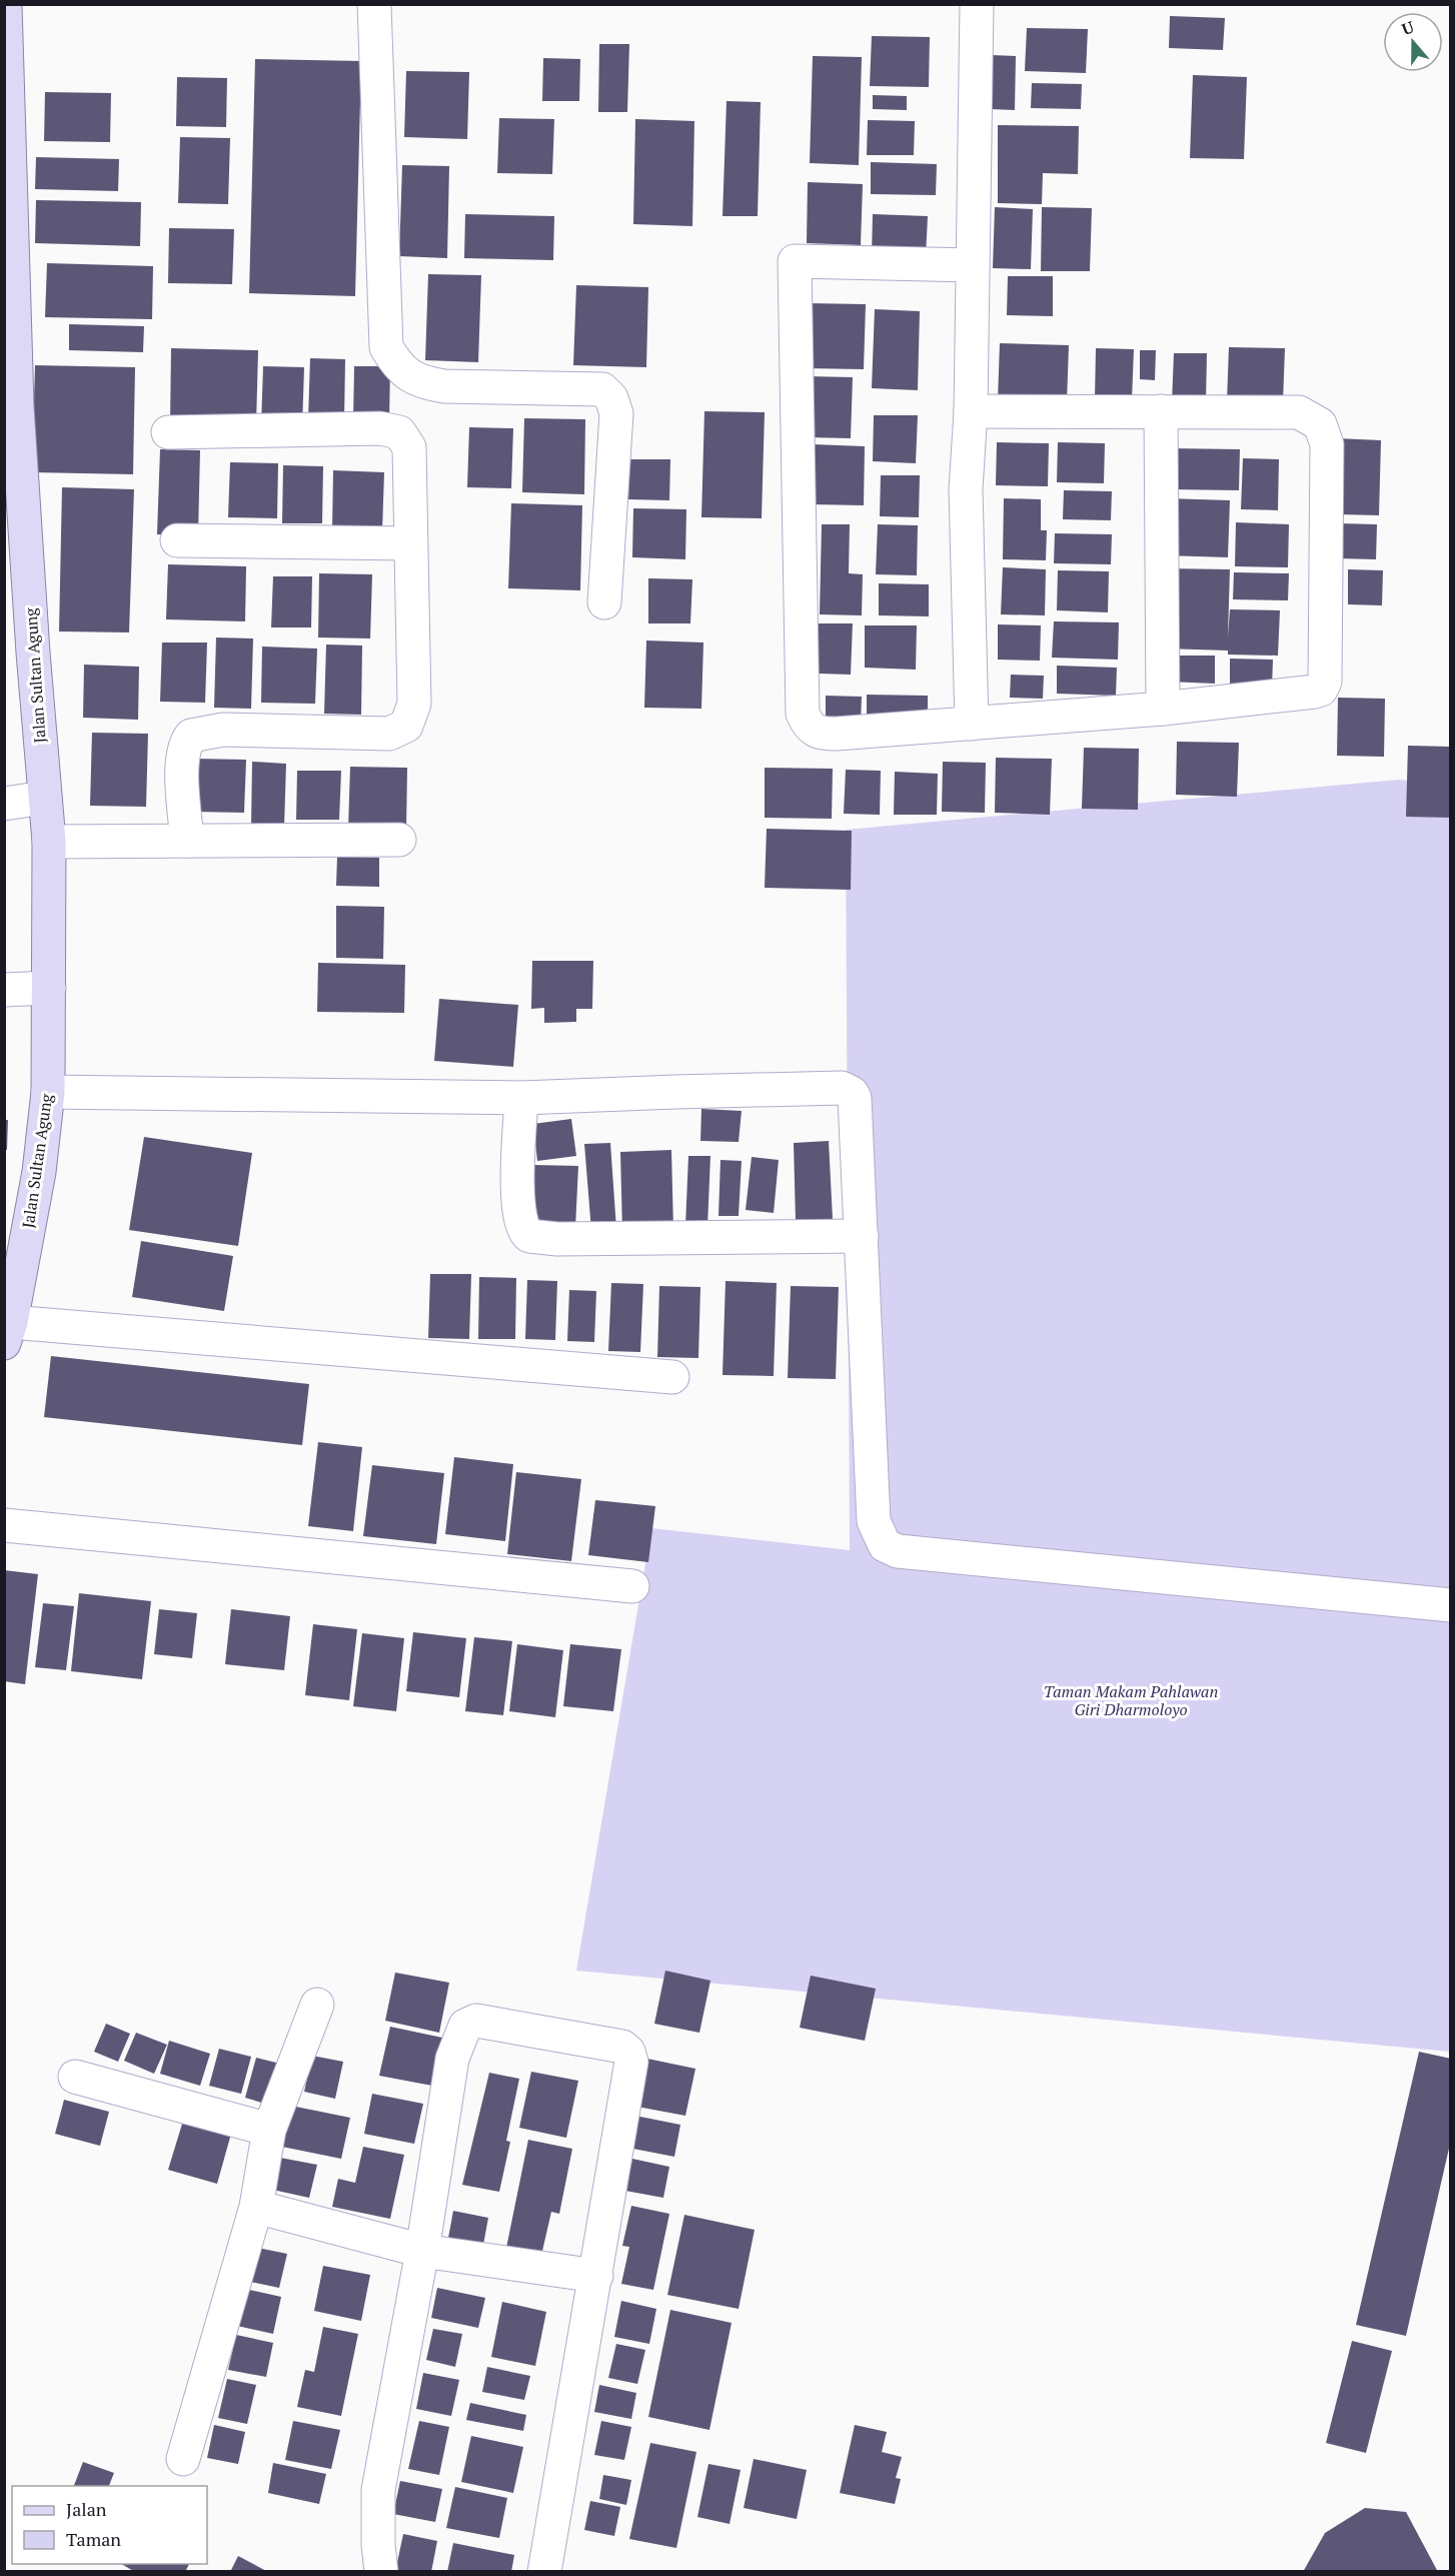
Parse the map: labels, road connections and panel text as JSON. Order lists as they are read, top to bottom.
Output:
{
  "streets": {
    "main road": ["Jalan Sultan Agung"]
  },
  "parks": ["Taman Makam Pahlawan Giri Dharmoloyo"],
  "legend": ["Jalan", "Taman"],
  "north": "top"
}
